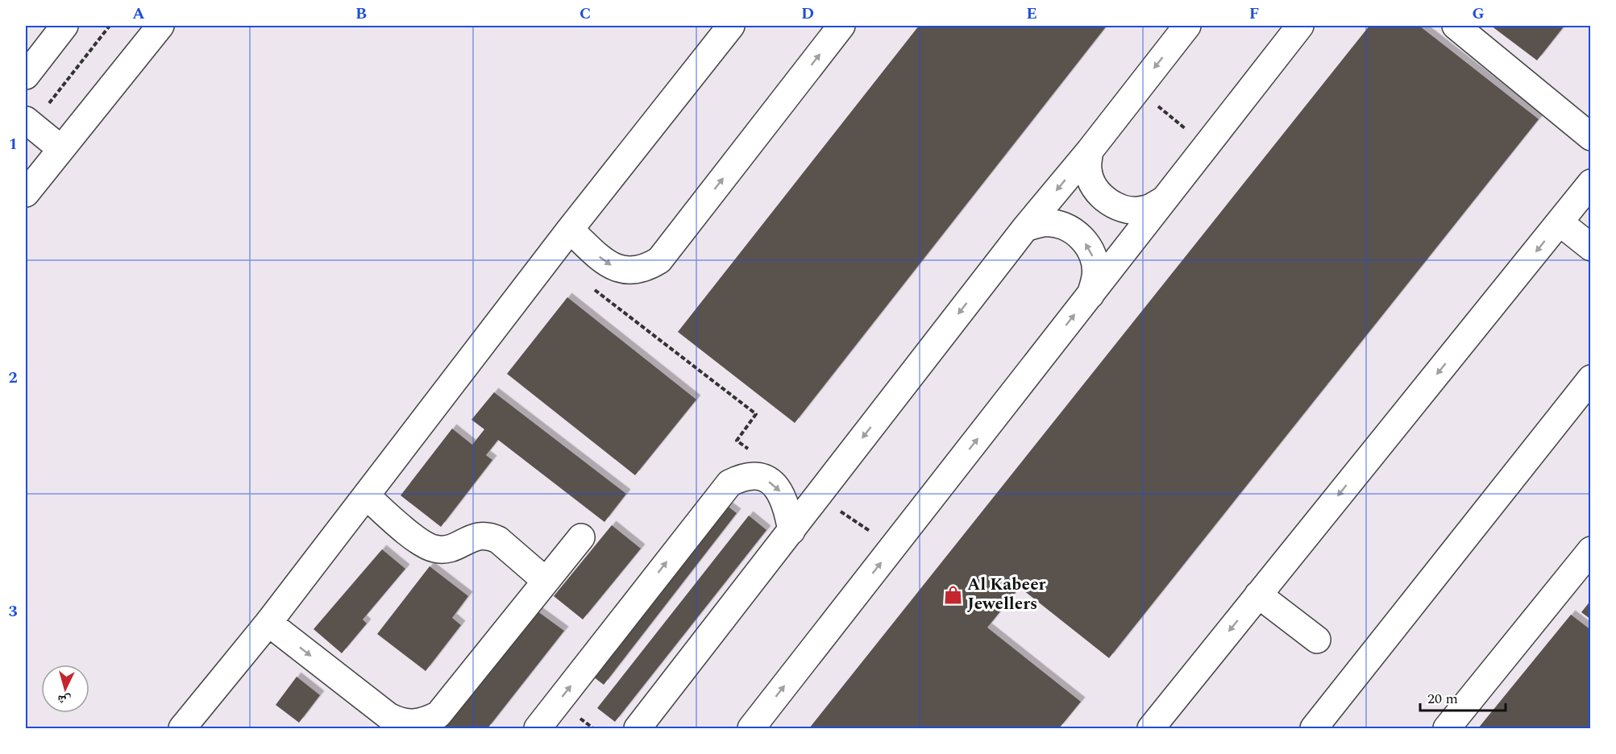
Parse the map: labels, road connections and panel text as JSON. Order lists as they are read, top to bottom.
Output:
{
  "places": {
    "shop": ["Al Kabeer Jewellers"]
  },
  "scale_bar": "20 m",
  "north": "bottom",
  "grid": {
    "columns": [
      "A",
      "B",
      "C",
      "D",
      "E",
      "F",
      "G"
    ],
    "rows": ["1", "2", "3"]
  }
}
